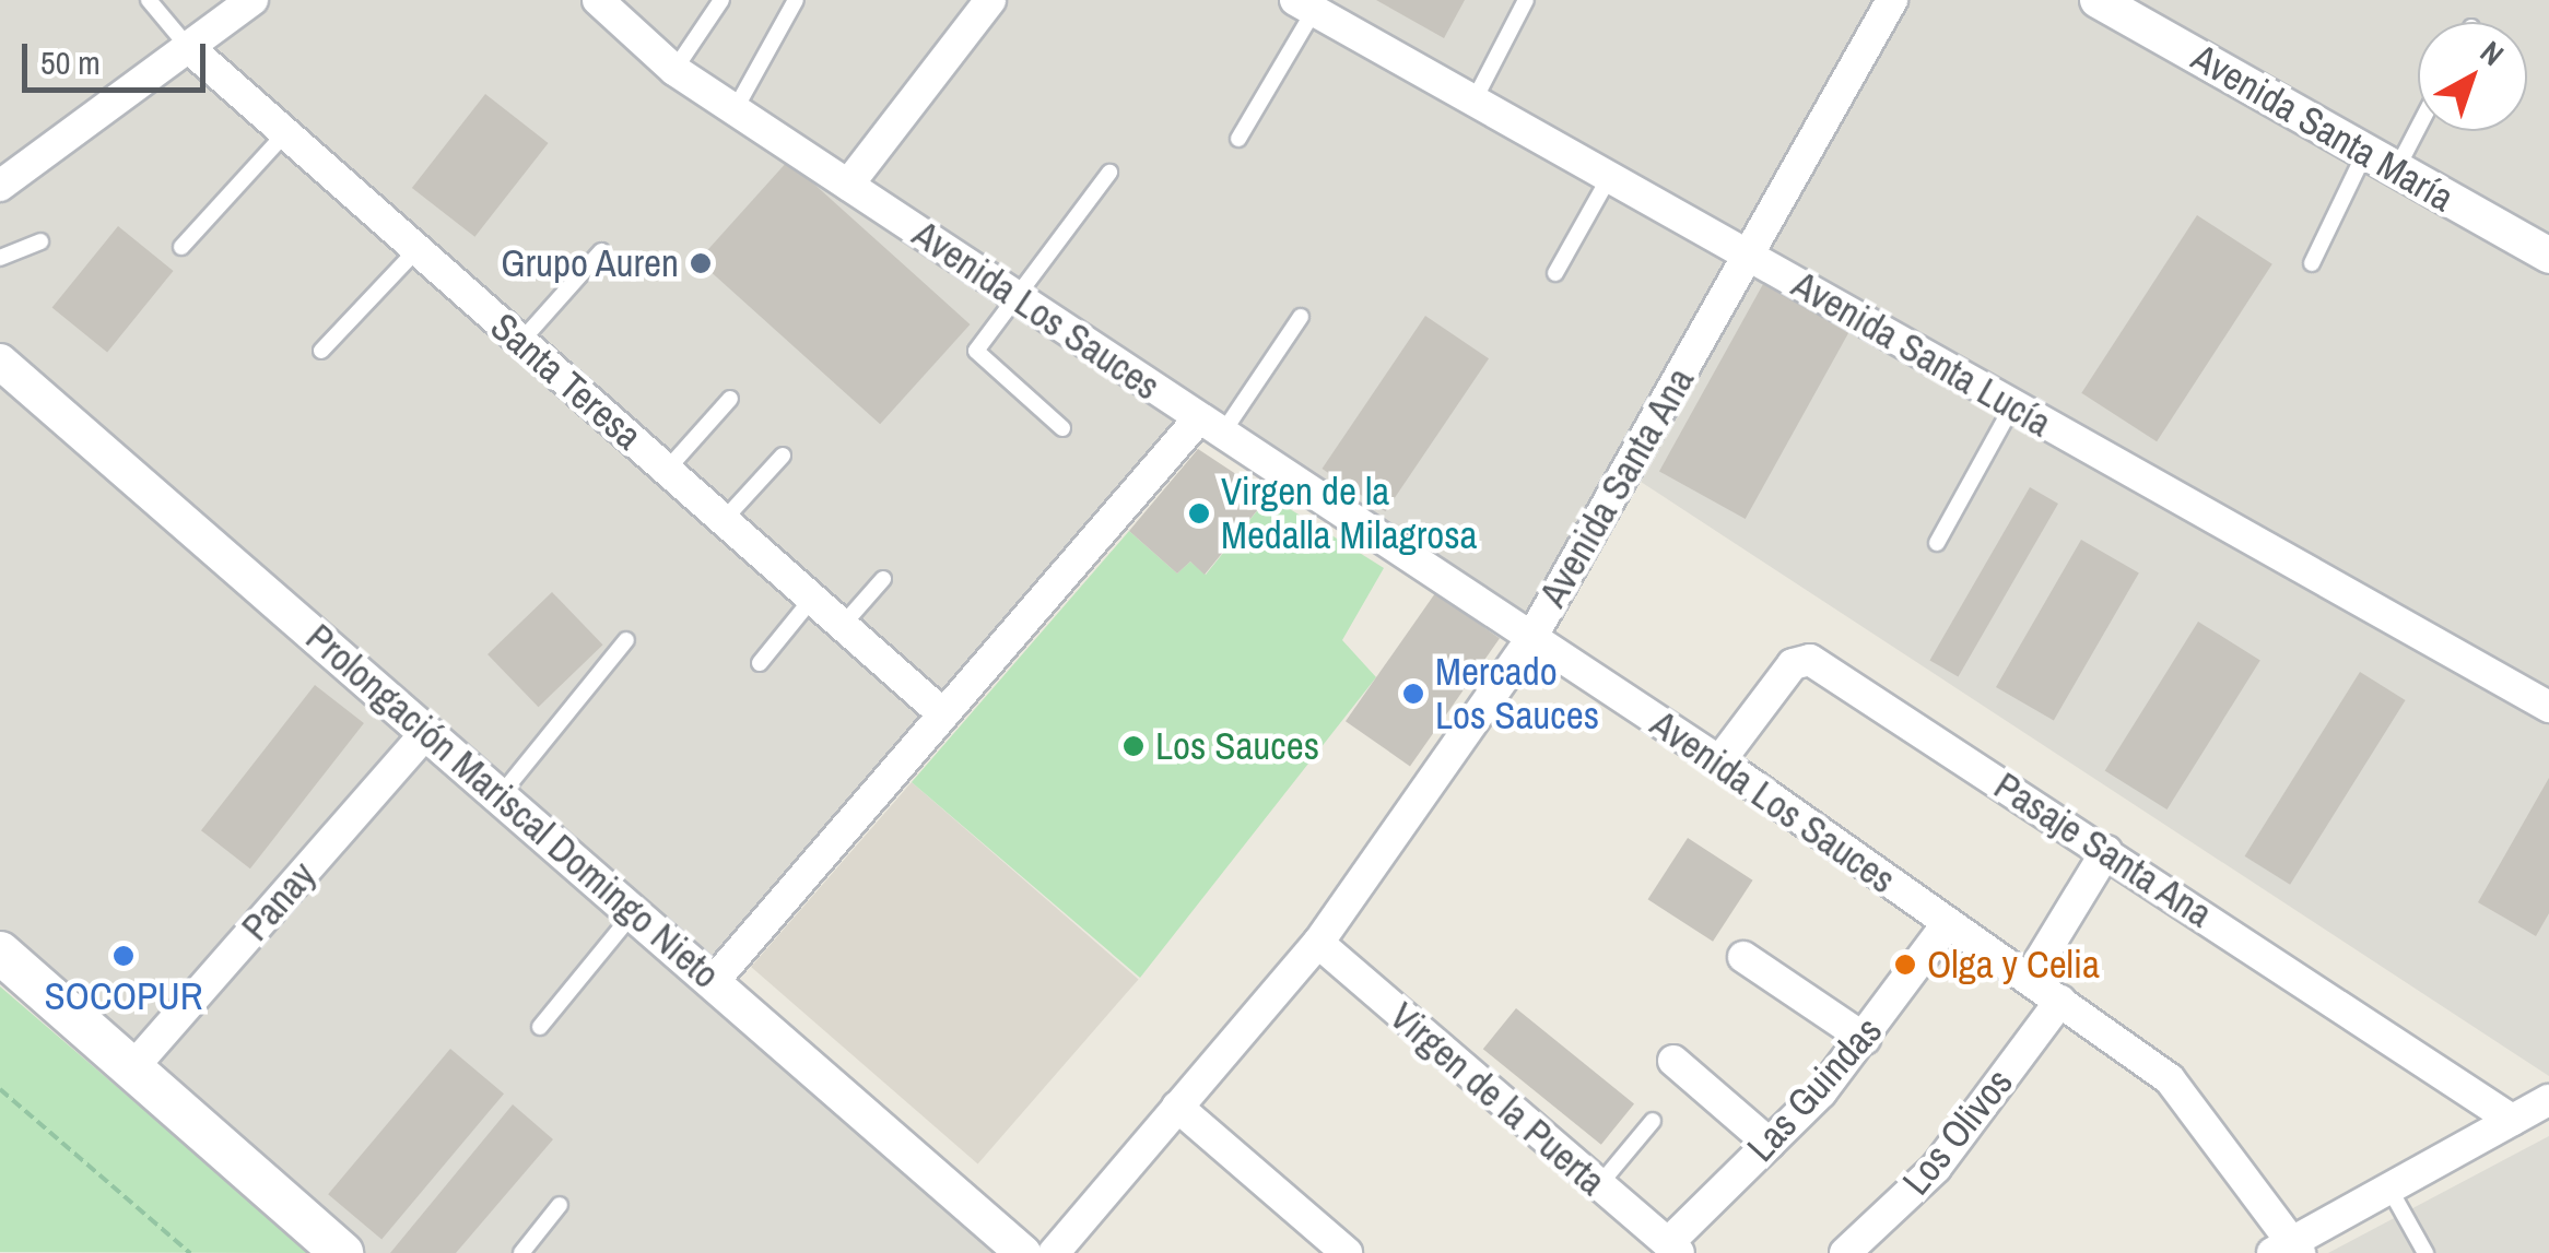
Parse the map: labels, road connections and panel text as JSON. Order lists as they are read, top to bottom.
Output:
{
  "streets": {
    "street": [
      "Avenida Santa María",
      "Avenida Los Sauces",
      "Avenida Santa Lucía",
      "Santa Teresa",
      "Avenida Santa Ana",
      "Prolongación Mariscal Domingo Nieto",
      "Pasaje Santa Ana",
      "Panay",
      "Las Guindas",
      "Virgen de la Puerta",
      "Los Olivos"
    ]
  },
  "crossings": [
    ["Avenida Los Sauces", "Avenida Santa Ana"],
    ["Avenida Los Sauces", "Pasaje Santa Ana"],
    ["Avenida Los Sauces", "Las Guindas"],
    ["Avenida Los Sauces", "Los Olivos"],
    ["Avenida Santa Lucía", "Avenida Santa Ana"],
    ["Avenida Santa Ana", "Virgen de la Puerta"],
    ["Prolongación Mariscal Domingo Nieto", "Panay"],
    ["Las Guindas", "Virgen de la Puerta"]
  ],
  "places": [
    "Grupo Auren",
    "Virgen de la Medalla Milagrosa",
    "Mercado Los Sauces",
    "Los Sauces",
    "SOCOPUR",
    "Olga y Celia"
  ],
  "scale_bar": "50 m",
  "north": "top right"
}
